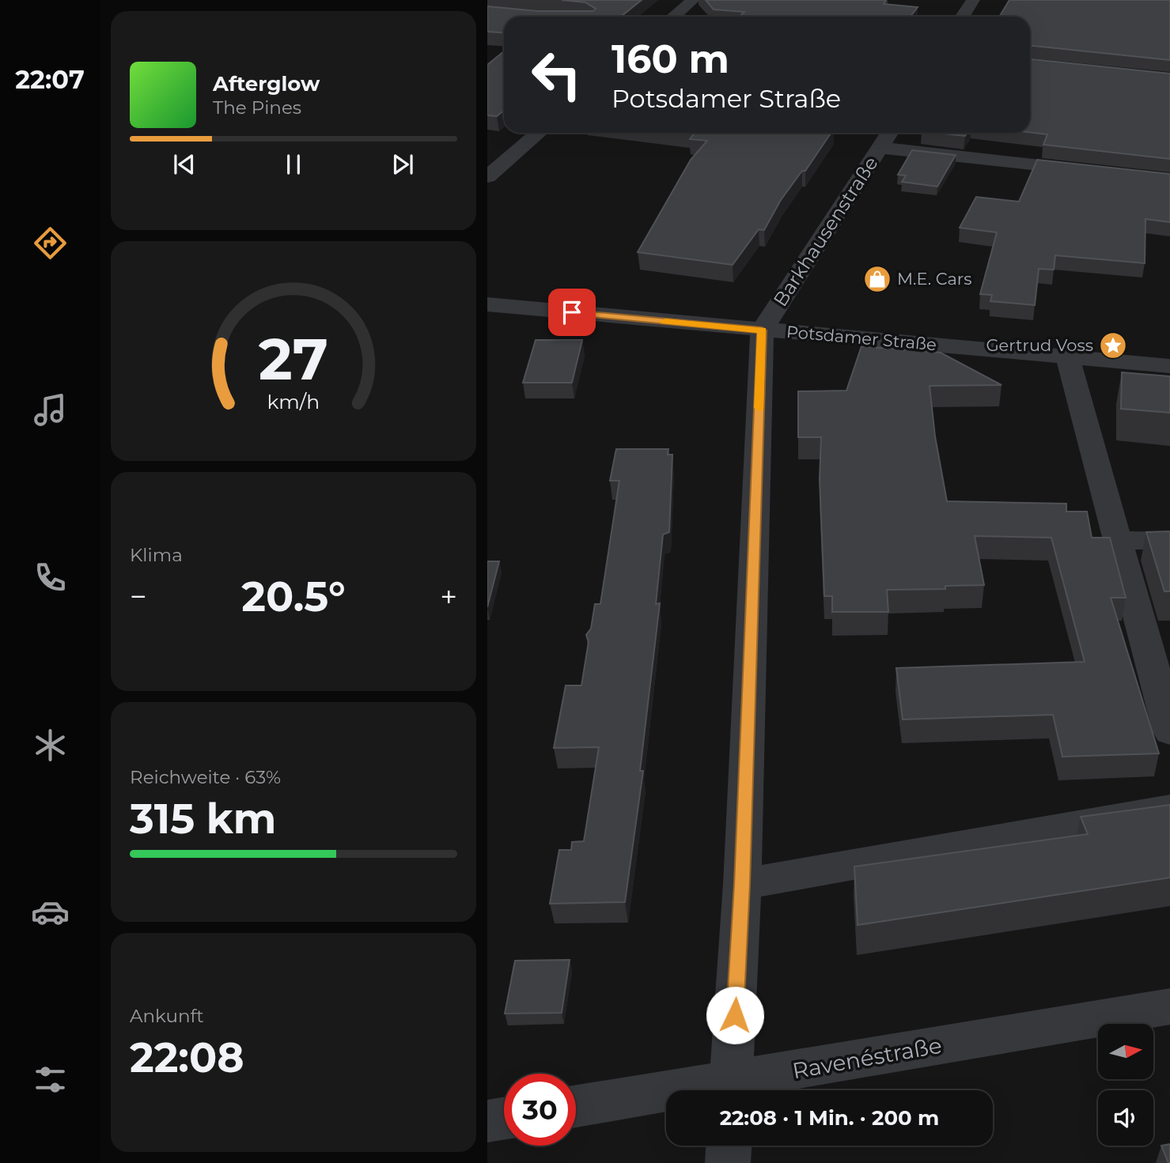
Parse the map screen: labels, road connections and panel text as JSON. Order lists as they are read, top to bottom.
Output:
{
  "streets": {
    "street": ["Barkhausenstraße", "Potsdamer Straße", "Ravenéstraße"]
  },
  "crossings": [
    ["Barkhausenstraße", "Potsdamer Straße"]
  ],
  "places": {
    "shop": ["M.E. Cars"],
    "place": ["Gertrud Voss"]
  },
  "north": "right",
  "page": {
    "tabs": "22:07",
    "turn": ["160 m", "Potsdamer Straße"],
    "song": ["Afterglow", "The Pines"],
    "tile": [
      "Klima",
      ["Reichweite · 63%", "315 km"],
      ["Ankunft", "22:08"]
    ],
    "heat": ["−", "20.5°", "+"],
    "limit": "30",
    "trip": "22:08 · 1 Min. · 200 m",
    "gauge": ["27", "km/h"]
  }
}
